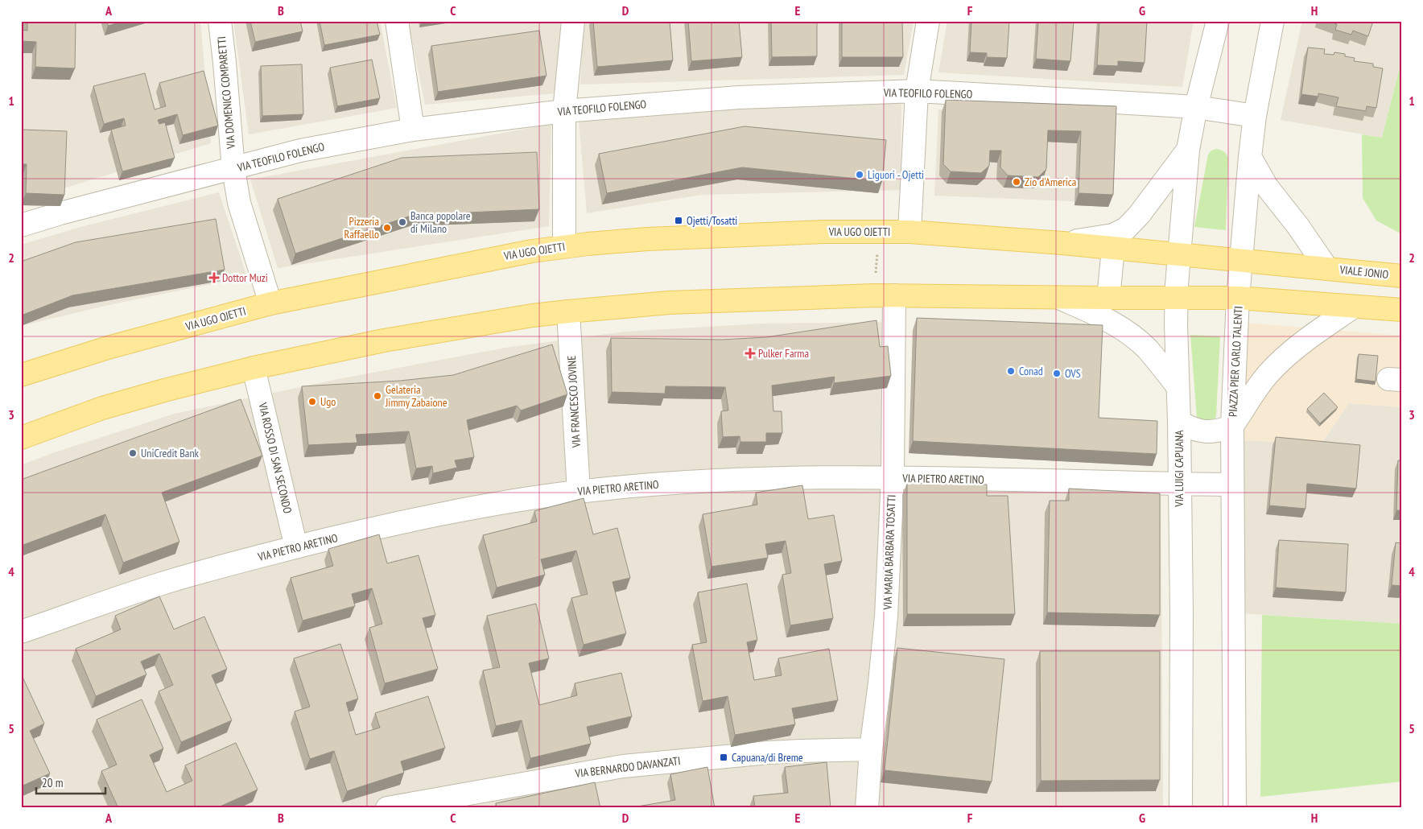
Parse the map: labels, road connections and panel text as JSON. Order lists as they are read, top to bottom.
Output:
{
  "streets": {
    "main road": ["VIA UGO OJETTI", "VIALE JONIO", "PIAZZA PIER CARLO TALENTI"],
    "street": [
      "VIA DOMENICO COMPARETTI",
      "VIA TEOFILO FOLENGO",
      "VIA FRANCESCO JOVINE",
      "VIA ROSSO DI SAN SECONDO",
      "VIA LUIGI CAPUANA",
      "VIA PIETRO ARETINO",
      "VIA MARIA BARBARA TOSATTI",
      "VIA BERNARDO DAVANZATI"
    ]
  },
  "crossings": [
    ["VIA DOMENICO COMPARETTI", "VIA TEOFILO FOLENGO"],
    ["VIA DOMENICO COMPARETTI", "VIA UGO OJETTI"],
    ["VIA TEOFILO FOLENGO", "PIAZZA PIER CARLO TALENTI"],
    ["PIAZZA PIER CARLO TALENTI", "VIA LUIGI CAPUANA"],
    ["VIA FRANCESCO JOVINE", "VIA PIETRO ARETINO"],
    ["VIA ROSSO DI SAN SECONDO", "VIA PIETRO ARETINO"],
    ["VIA LUIGI CAPUANA", "VIA PIETRO ARETINO"],
    ["VIA PIETRO ARETINO", "VIA MARIA BARBARA TOSATTI"],
    ["VIA MARIA BARBARA TOSATTI", "VIA BERNARDO DAVANZATI"]
  ],
  "places": {
    "other": [
      "Liguori - Ojetti",
      "Zio d'America",
      "Banca popolare di Milano",
      "Pizzeria Raffaello",
      "Conad",
      "OVS",
      "Gelateria Jimmy Zabaione",
      "Ugo",
      "UniCredit Bank"
    ],
    "transit": ["Ojetti/Tosatti", "Capuana/di Breme"],
    "health": ["Dottor Muzi", "Pulker Farma"]
  },
  "scale_bar": "20 m",
  "grid": {
    "columns": [
      "A",
      "B",
      "C",
      "D",
      "E",
      "F",
      "G",
      "H"
    ],
    "rows": [
      "1",
      "2",
      "3",
      "4",
      "5"
    ]
  }
}
